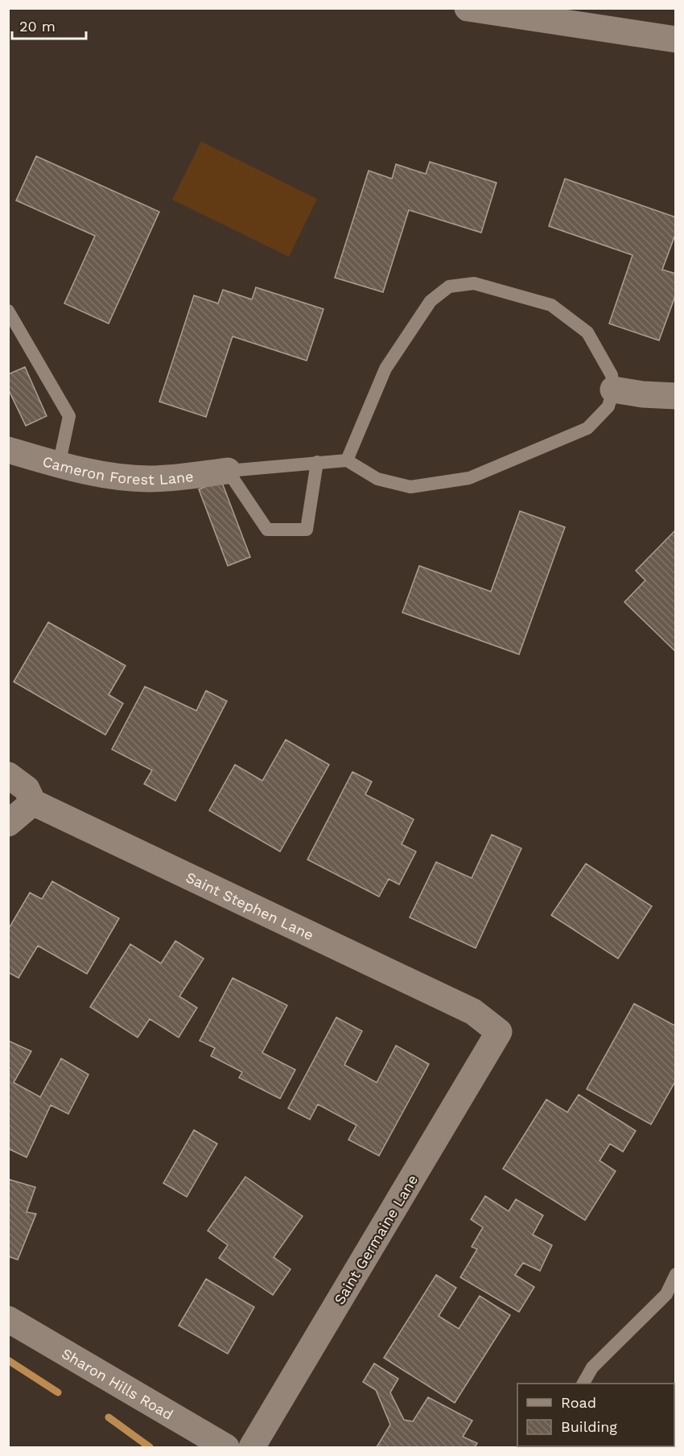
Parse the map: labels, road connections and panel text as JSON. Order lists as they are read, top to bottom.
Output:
{
  "streets": {
    "street": [
      "Cameron Forest Lane",
      "Saint Stephen Lane",
      "Saint Germaine Lane",
      "Sharon Hills Road"
    ]
  },
  "crossings": [
    ["Saint Stephen Lane", "Saint Germaine Lane"]
  ],
  "legend": ["Road", "Building"],
  "scale_bar": "20 m"
}
